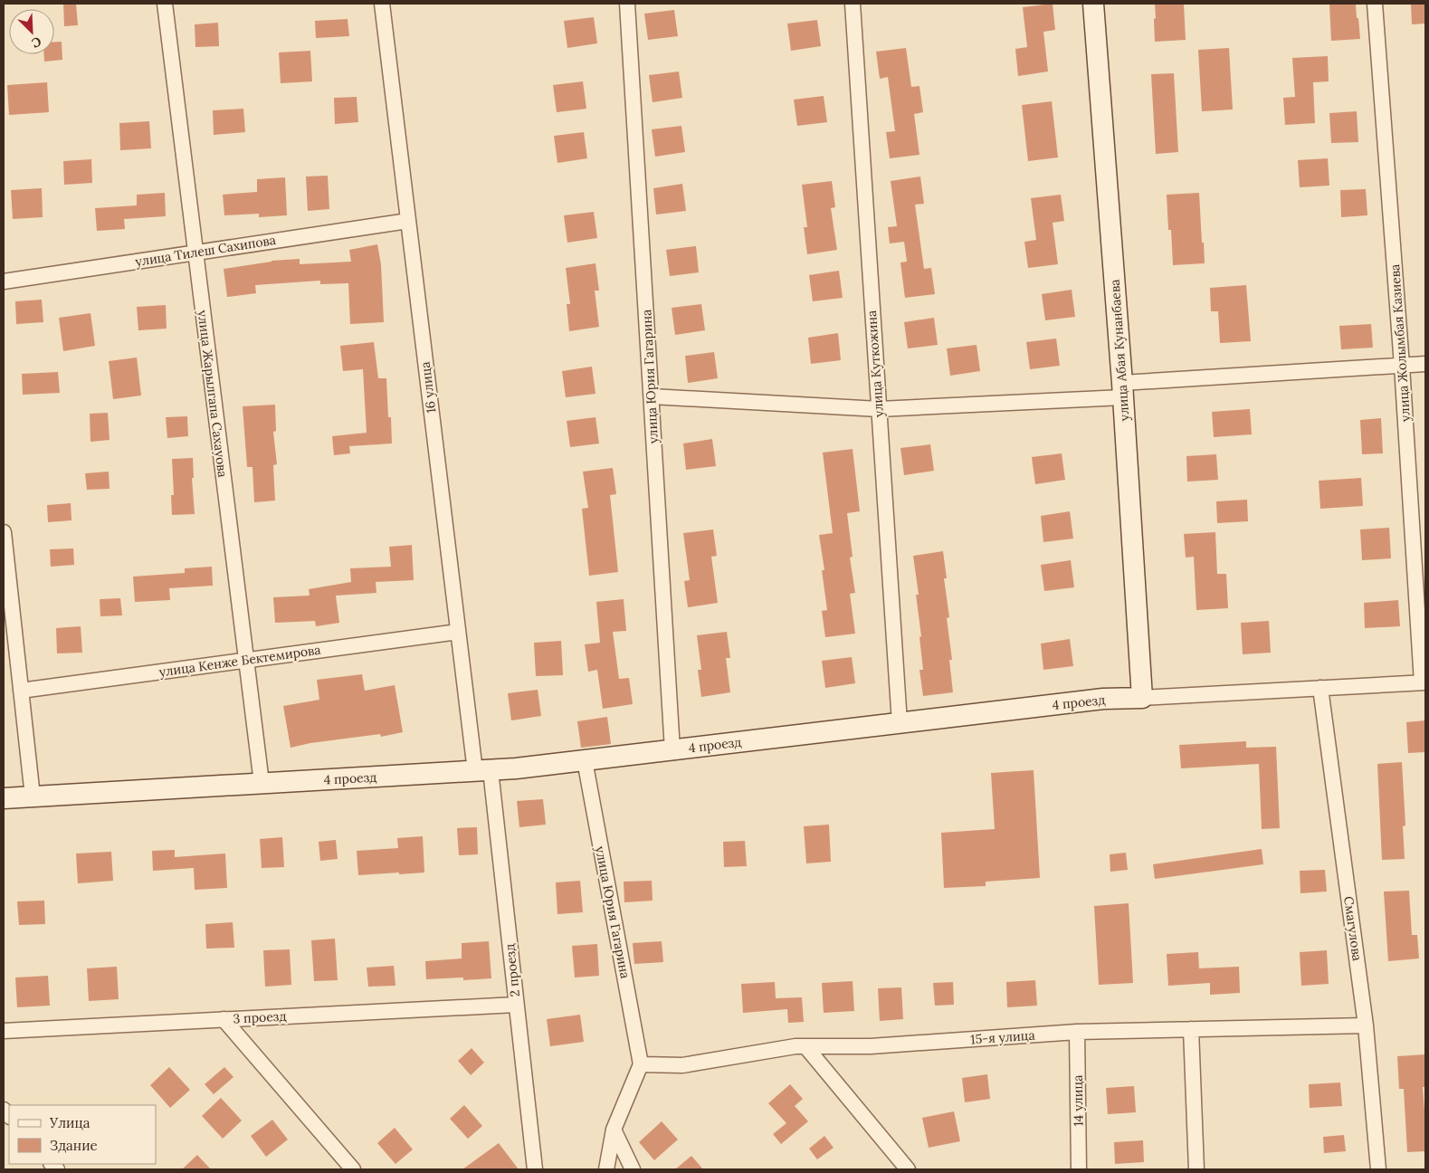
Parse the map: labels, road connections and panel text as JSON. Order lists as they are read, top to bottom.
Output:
{
  "streets": {
    "street": [
      "улица Тилеш Сахипова",
      "улица Жолымбая Казиева",
      "улица Абая Кунанбаева",
      "улица Куткожина",
      "улица Юрия Гагарина",
      "16 улица",
      "улица Жарылгапа Сахауова",
      "улица Кенже Бектемирова",
      "4 проезд",
      "Смагулова",
      "2 проезд",
      "3 проезд",
      "15-я улица",
      "14 улица"
    ]
  },
  "crossings": [
    ["улица Тилеш Сахипова", "16 улица"],
    ["улица Тилеш Сахипова", "улица Жарылгапа Сахауова"],
    ["улица Жолымбая Казиева", "4 проезд"],
    ["улица Абая Кунанбаева", "4 проезд"],
    ["улица Куткожина", "4 проезд"],
    ["улица Юрия Гагарина", "4 проезд"],
    ["улица Юрия Гагарина", "15-я улица"],
    ["16 улица", "улица Кенже Бектемирова"],
    ["16 улица", "4 проезд"],
    ["16 улица", "2 проезд"],
    ["улица Жарылгапа Сахауова", "улица Кенже Бектемирова"],
    ["улица Жарылгапа Сахауова", "4 проезд"],
    ["4 проезд", "Смагулова"],
    ["4 проезд", "2 проезд"],
    ["Смагулова", "15-я улица"],
    ["2 проезд", "3 проезд"],
    ["15-я улица", "14 улица"]
  ],
  "legend": ["Улица", "Здание"],
  "north": "bottom right"
}
